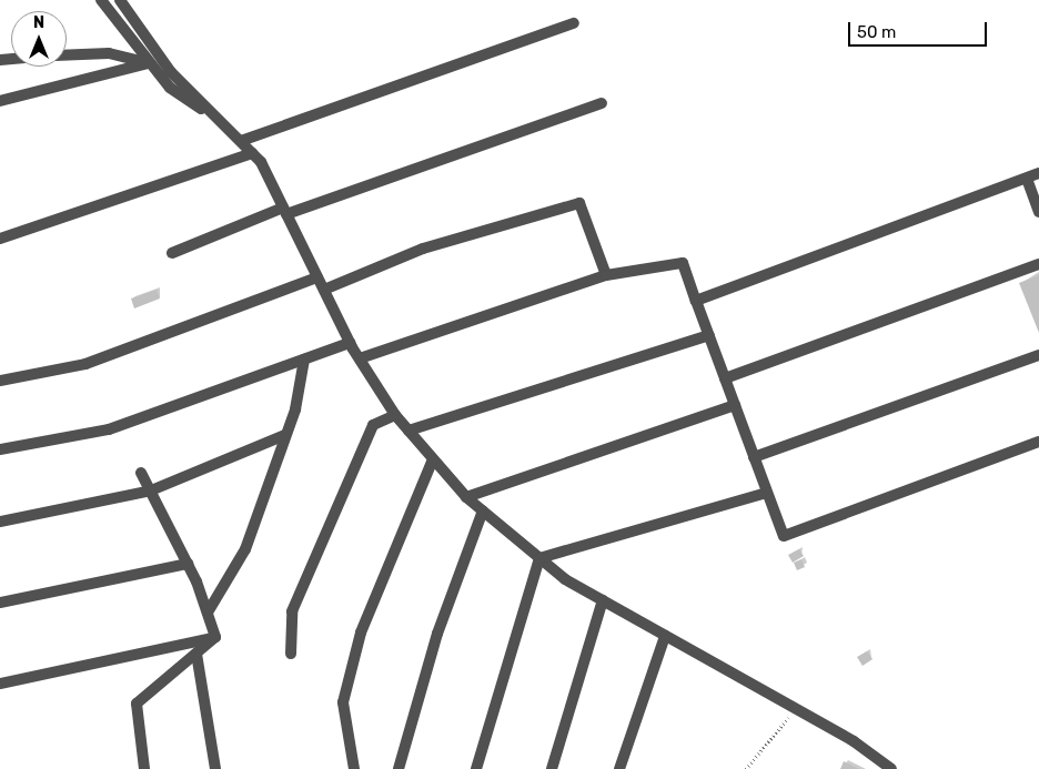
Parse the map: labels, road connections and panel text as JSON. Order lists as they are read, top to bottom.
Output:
{
  "scale_bar": "50 m",
  "north": "top"
}
